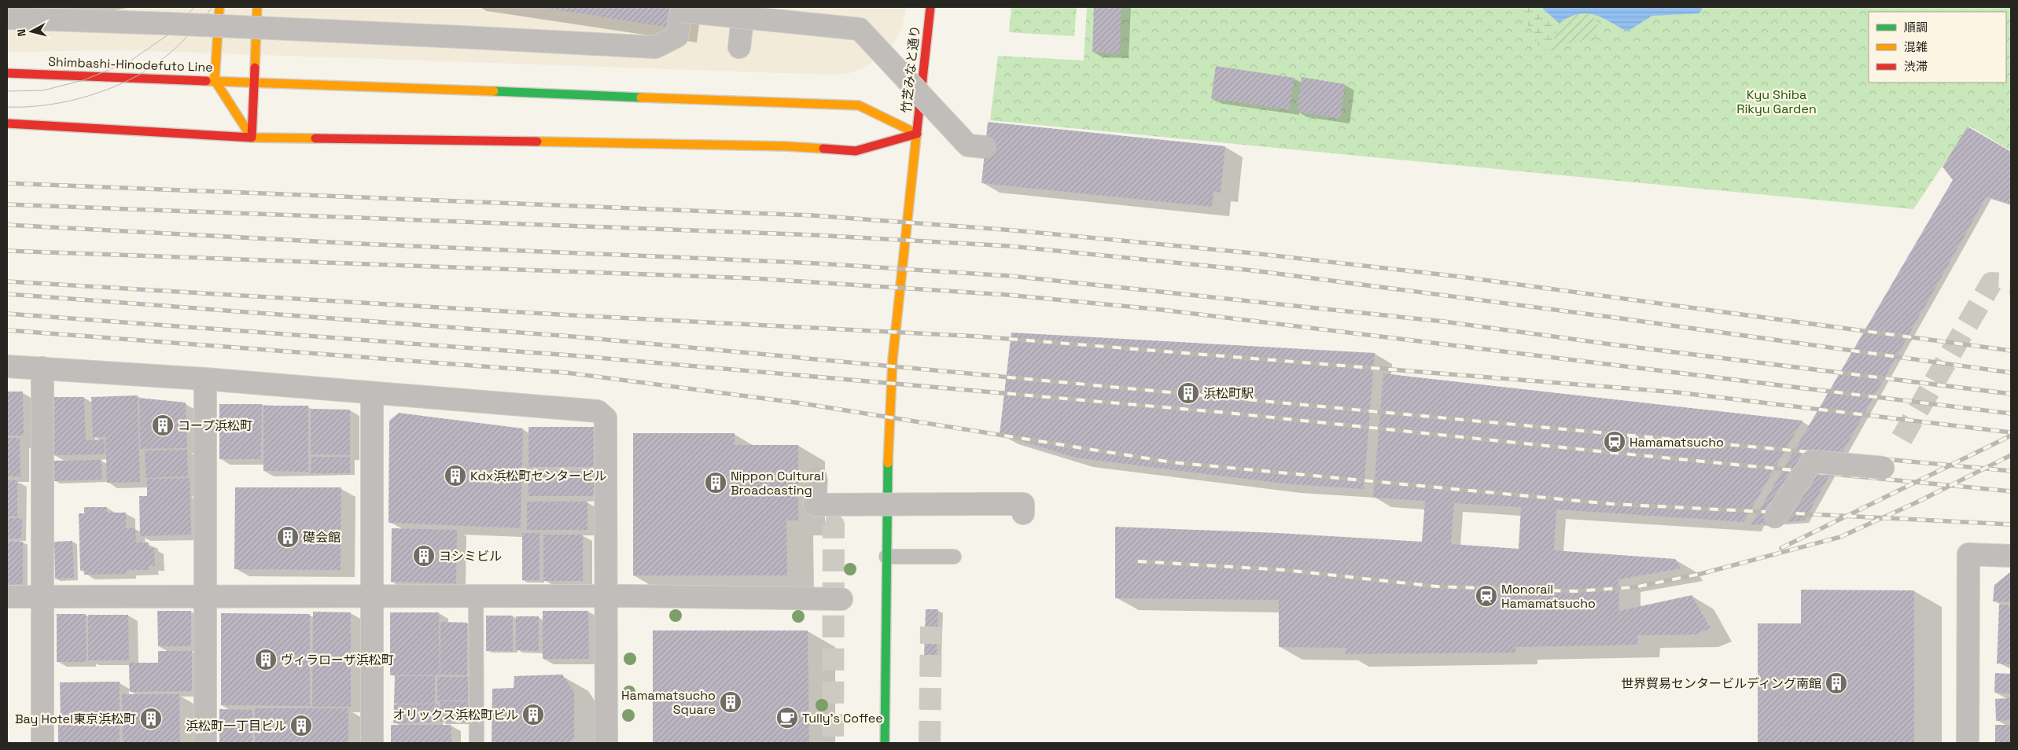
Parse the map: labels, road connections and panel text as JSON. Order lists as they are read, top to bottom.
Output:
{
  "streets": {
    "street": ["Shimbashi-Hinodefuto Line", "竹芝みなと通り"]
  },
  "crossings": [
    ["Shimbashi-Hinodefuto Line", "竹芝みなと通り"]
  ],
  "parks": ["Kyu Shiba Rikyu Garden"],
  "places": {
    "building": [
      "浜松町駅",
      "コープ浜松町",
      "Kdx浜松町センタービル",
      "Nippon Cultural Broadcasting",
      "礎会館",
      "ヨシミビル",
      "ヴィラローザ浜松町",
      "世界貿易センタービルディング南館",
      "Hamamatsucho Square",
      "オリックス浜松町ビル",
      "Bay Hotel東京浜松町",
      "浜松町一丁目ビル"
    ],
    "station": ["Hamamatsucho", "Monorail Hamamatsucho"],
    "cafe": ["Tully's Coffee"]
  },
  "legend": ["順調", "混雑", "渋滞"],
  "north": "left"
}
